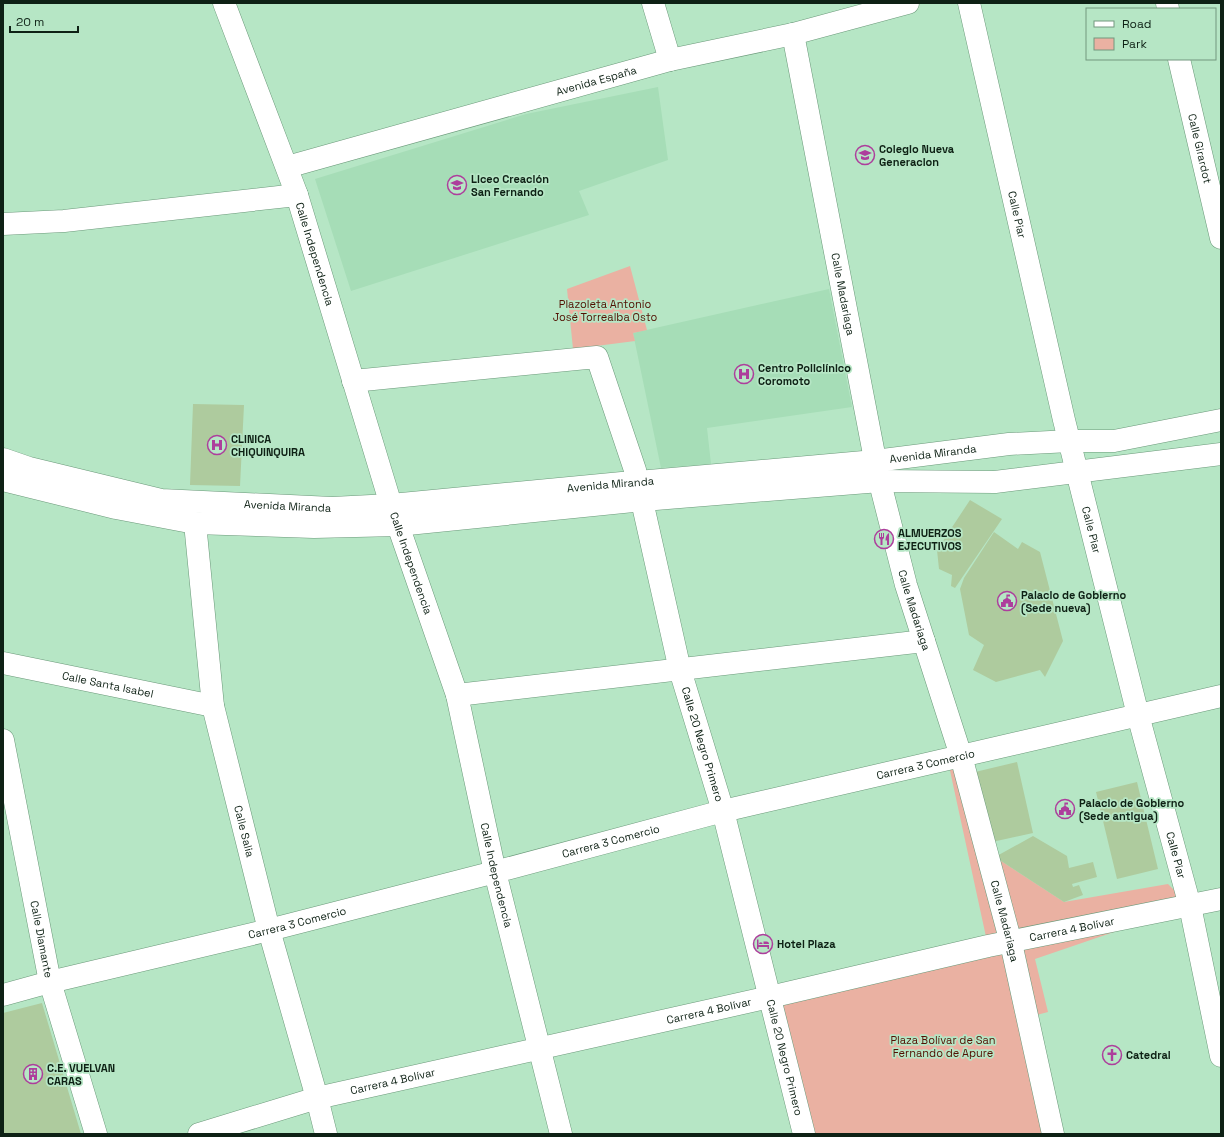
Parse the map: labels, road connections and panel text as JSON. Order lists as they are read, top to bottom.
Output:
{
  "streets": {
    "street": [
      "Avenida España",
      "Calle Girardot",
      "Calle Piar",
      "Calle Independencia",
      "Calle Madariaga",
      "Avenida Miranda",
      "Calle Santa Isabel",
      "Calle 20 Negro Primero",
      "Carrera 3 Comercio",
      "Calle Salia",
      "Carrera 4 Bolívar",
      "Calle Diamante"
    ]
  },
  "crossings": [
    ["Avenida España", "Calle Independencia"],
    ["Avenida España", "Calle Madariaga"],
    ["Calle Piar", "Avenida Miranda"],
    ["Calle Piar", "Carrera 3 Comercio"],
    ["Calle Piar", "Carrera 4 Bolívar"],
    ["Calle Independencia", "Avenida Miranda"],
    ["Calle Independencia", "Calle 20 Negro Primero"],
    ["Calle Independencia", "Carrera 3 Comercio"],
    ["Calle Independencia", "Carrera 4 Bolívar"],
    ["Calle Madariaga", "Avenida Miranda"],
    ["Calle Madariaga", "Carrera 3 Comercio"],
    ["Calle Madariaga", "Carrera 4 Bolívar"],
    ["Avenida Miranda", "Calle 20 Negro Primero"],
    ["Avenida Miranda", "Calle Salia"],
    ["Calle Santa Isabel", "Calle Salia"],
    ["Calle 20 Negro Primero", "Carrera 3 Comercio"],
    ["Calle 20 Negro Primero", "Carrera 4 Bolívar"],
    ["Carrera 3 Comercio", "Calle Salia"],
    ["Carrera 3 Comercio", "Calle Diamante"],
    ["Calle Salia", "Carrera 4 Bolívar"]
  ],
  "parks": ["Plazoleta Antonio José Torrealba Osto", "Plaza Bolívar de San Fernando de Apure"],
  "places": {
    "school or university": ["Colegio Nueva Generacion", "Liceo Creación San Fernando"],
    "hospital": ["Centro Policlínico Coromoto", "CLINICA CHIQUINQUIRA"],
    "restaurant": ["ALMUERZOS EJECUTIVOS"],
    "public building": ["Palacio de Gobierno (Sede nueva)", "Palacio de Gobierno (Sede antigua)"],
    "hotel": ["Hotel Plaza"],
    "church": ["Catedral"],
    "building": ["C.E. VUELVAN CARAS"]
  },
  "legend": ["Road", "Park"],
  "scale_bar": "20 m"
}
